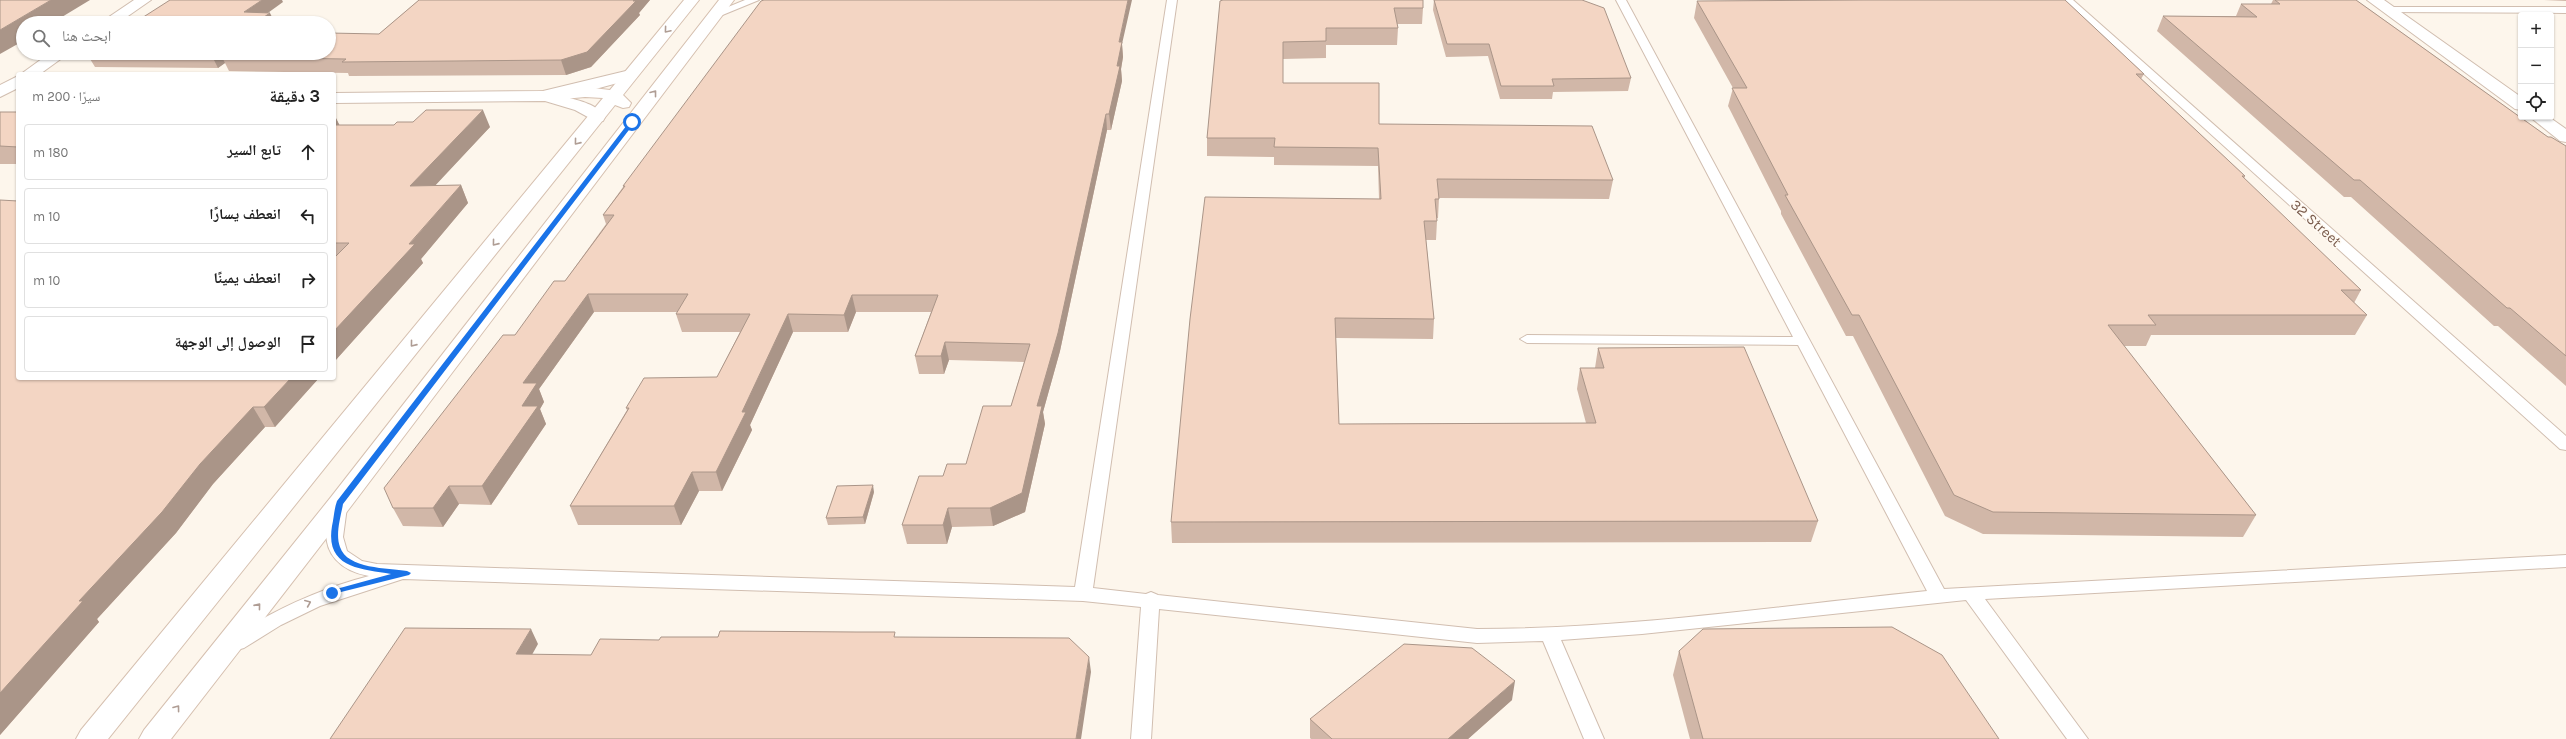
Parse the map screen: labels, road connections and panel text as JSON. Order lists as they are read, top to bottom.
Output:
{
  "streets": {
    "lane": ["32 Street"]
  },
  "page": {
    "map_buttons": ["+", "−"],
    "search": "ابحث هنا",
    "heading": ["3 دقيقة", "سيرًا · 200 m"],
    "list": [
      ["تابع السير", "180 m"],
      ["انعطف يسارًا", "10 m"],
      ["انعطف يمينًا", "10 m"],
      "الوصول إلى الوجهة"
    ]
  }
}
